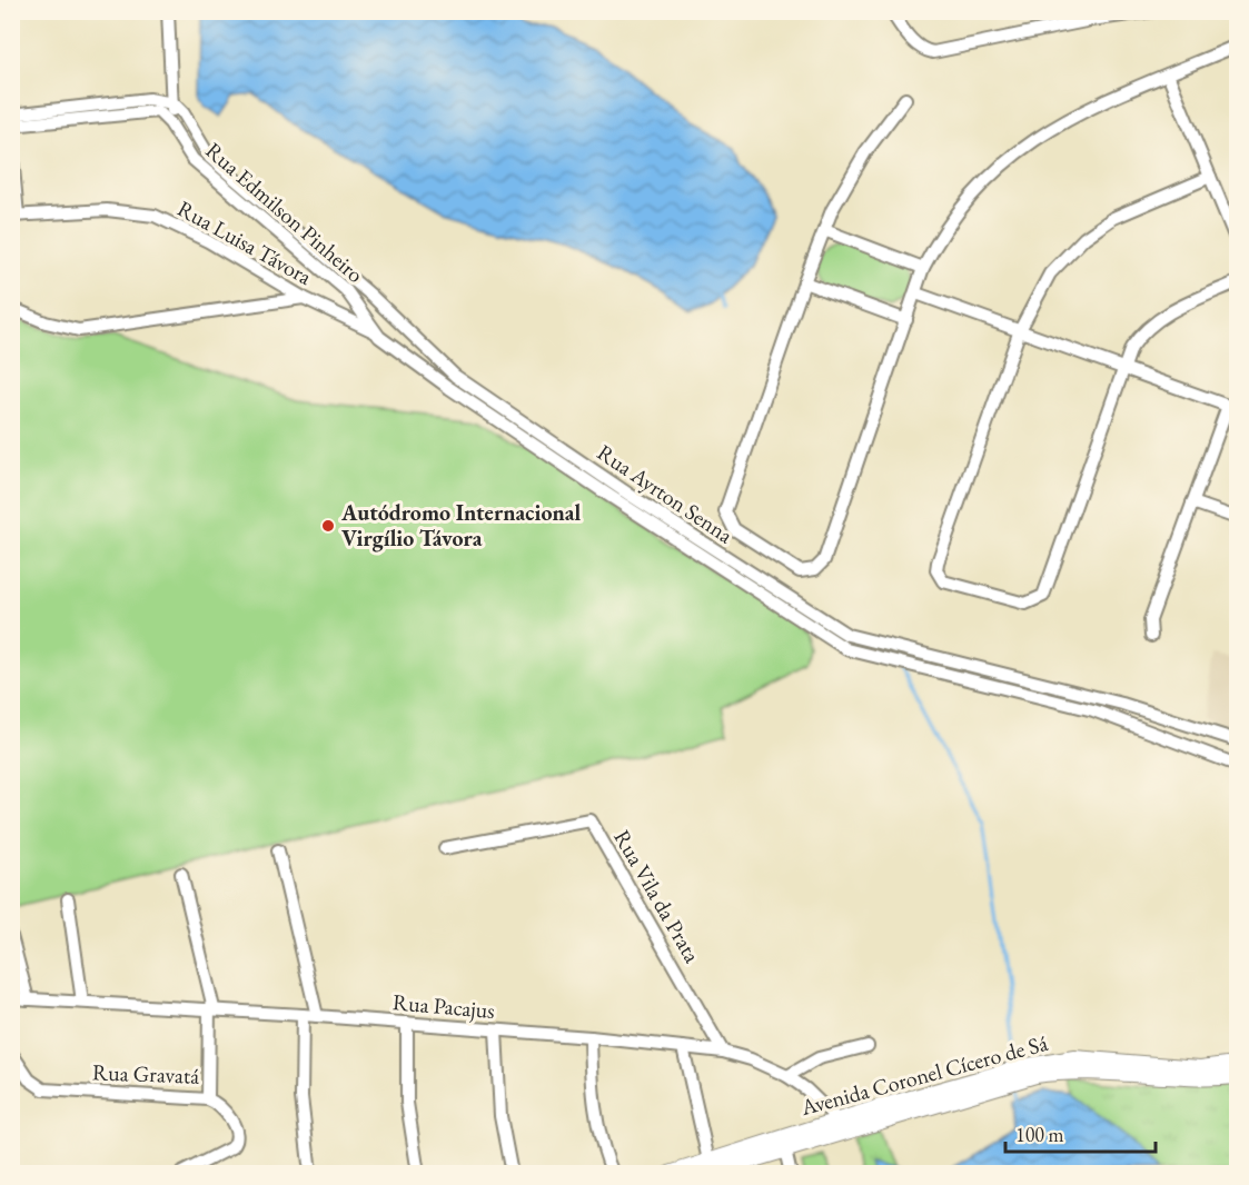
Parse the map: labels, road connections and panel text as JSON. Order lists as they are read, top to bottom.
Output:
{
  "streets": {
    "main road": ["Avenida Coronel Cícero de Sá"],
    "street": [
      "Rua Edmilson Pinheiro",
      "Rua Luisa Távora",
      "Rua Ayrton Senna",
      "Rua Vila da Prata",
      "Rua Pacajus",
      "Rua Gravatá"
    ]
  },
  "crossings": [
    ["Rua Edmilson Pinheiro", "Rua Luisa Távora"],
    ["Rua Edmilson Pinheiro", "Rua Ayrton Senna"],
    ["Rua Luisa Távora", "Rua Ayrton Senna"],
    ["Rua Vila da Prata", "Rua Pacajus"],
    ["Rua Pacajus", "Rua Gravatá"],
    ["Rua Pacajus", "Avenida Coronel Cícero de Sá"]
  ],
  "places": ["Autódromo Internacional Virgílio Távora"],
  "scale_bar": "100 m"
}
